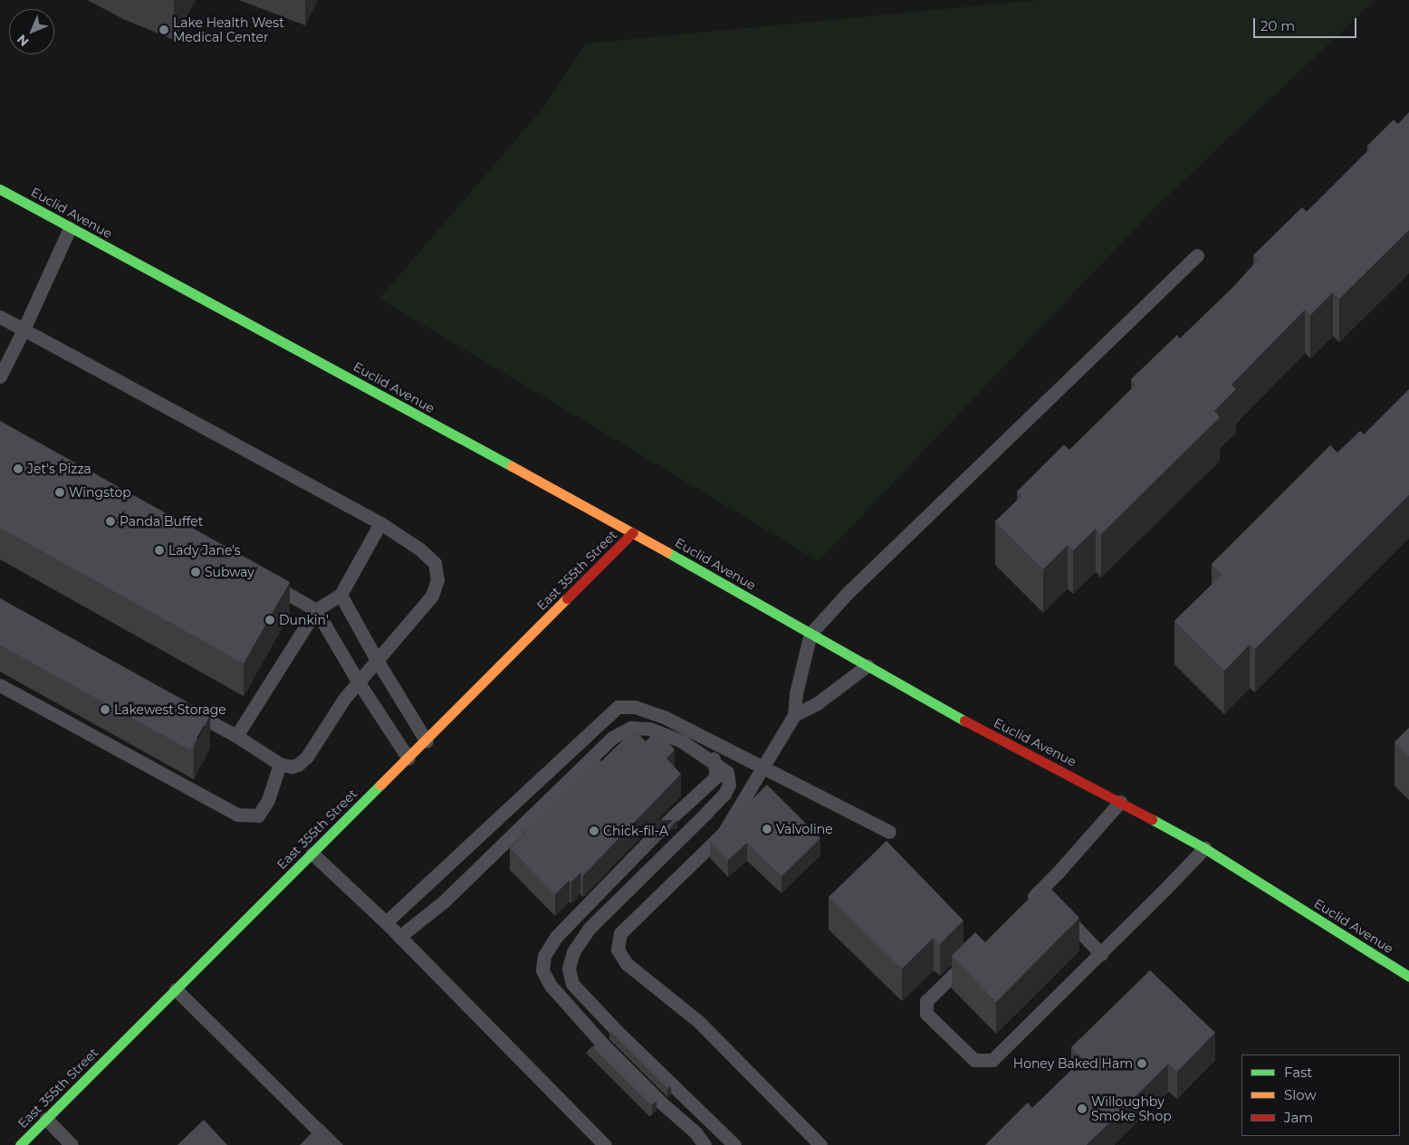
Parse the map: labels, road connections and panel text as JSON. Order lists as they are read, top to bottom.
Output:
{
  "streets": {
    "main road": ["Euclid Avenue", "East 355th Street"]
  },
  "crossings": [
    ["Euclid Avenue", "East 355th Street"]
  ],
  "places": [
    "Lake Health West Medical Center",
    "Jet's Pizza",
    "Wingstop",
    "Panda Buffet",
    "Lady Jane's",
    "Subway",
    "Dunkin'",
    "Lakewest Storage",
    "Valvoline",
    "Chick-fil-A",
    "Honey Baked Ham",
    "Willoughby Smoke Shop"
  ],
  "legend": ["Fast", "Slow", "Jam"],
  "scale_bar": "20 m",
  "north": "bottom left"
}
